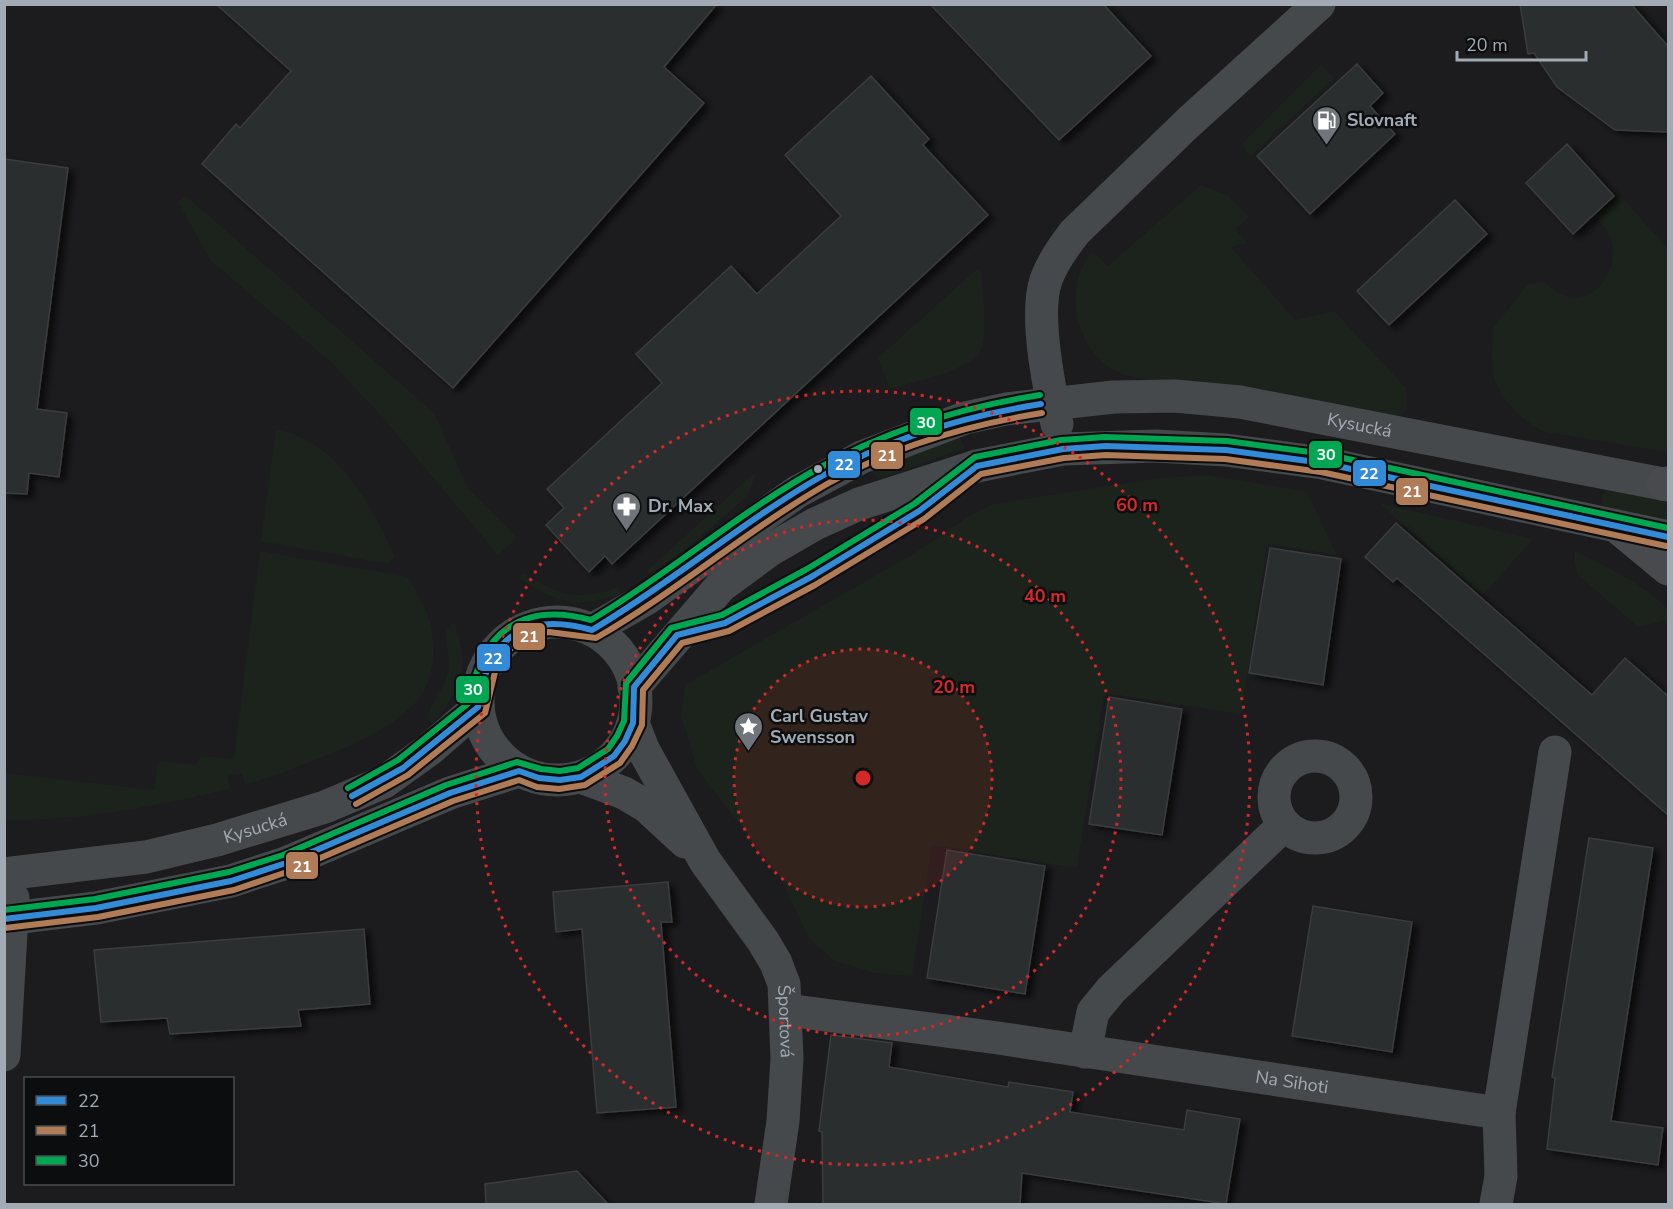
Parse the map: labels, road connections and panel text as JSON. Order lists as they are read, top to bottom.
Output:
{
  "streets": {
    "street": ["Kysucká", "Športová", "Na Sihoti"]
  },
  "crossings": [
    ["Kysucká", "Športová"],
    ["Športová", "Na Sihoti"]
  ],
  "places": {
    "fuel station": ["Slovnaft"],
    "pharmacy": ["Dr. Max"],
    "place": ["Carl Gustav Swensson"]
  },
  "lines": ["transit line 30", "transit line 22", "transit line 21"],
  "legend": ["22", "21", "30"],
  "scale_bar": "20 m",
  "rings": ["60 m", "40 m", "20 m"]
}
